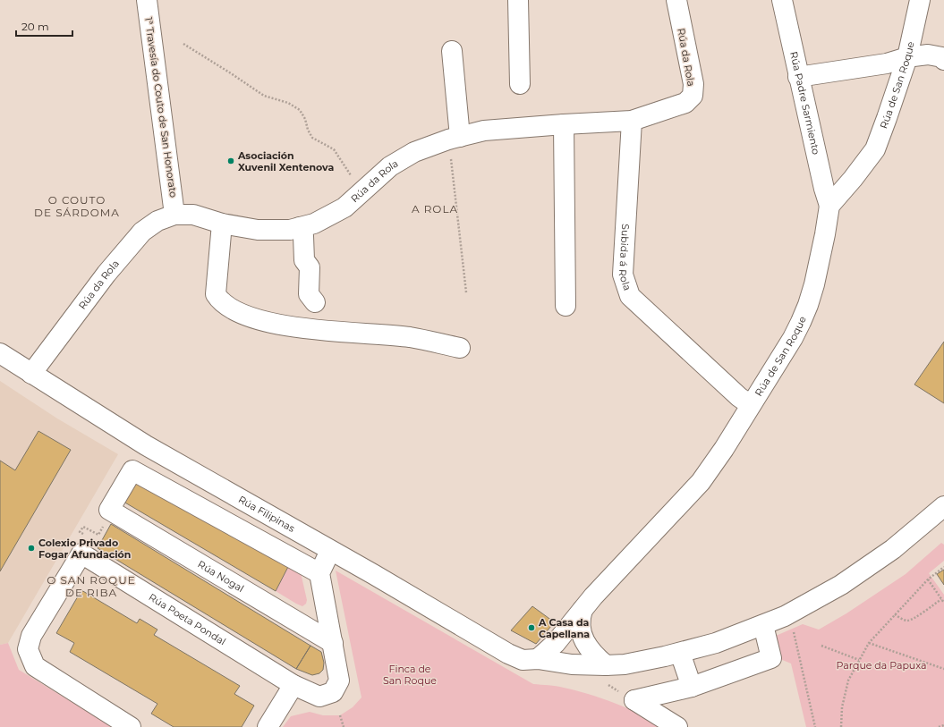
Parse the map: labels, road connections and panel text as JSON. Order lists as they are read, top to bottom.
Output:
{
  "streets": {
    "street": [
      "Rúa da Rola",
      "Rúa de San Roque",
      "Rúa Padre Sarmiento",
      "1ª Travesía do Couto de San Honorato",
      "Subida á Rola",
      "Rúa Filipinas",
      "Rúa Nogal",
      "Rúa Poeta Pondal"
    ]
  },
  "crossings": [
    ["Rúa da Rola", "1ª Travesía do Couto de San Honorato"],
    ["Rúa da Rola", "Subida á Rola"],
    ["Rúa da Rola", "Rúa Filipinas"],
    ["Rúa de San Roque", "Rúa Padre Sarmiento"],
    ["Rúa de San Roque", "Subida á Rola"],
    ["Rúa de San Roque", "Rúa Filipinas"],
    ["Rúa Nogal", "Rúa Poeta Pondal"]
  ],
  "districts": ["O COUTO DE SÁRDOMA", "A ROLA", "O SAN ROQUE DE RIBA"],
  "parks": ["Parque da Papuxa", "Finca de San Roque"],
  "places": ["Asociación Xuvenil Xentenova", "Colexio Privado Fogar Afundación", "A Casa da Capellana"],
  "scale_bar": "20 m"
}
